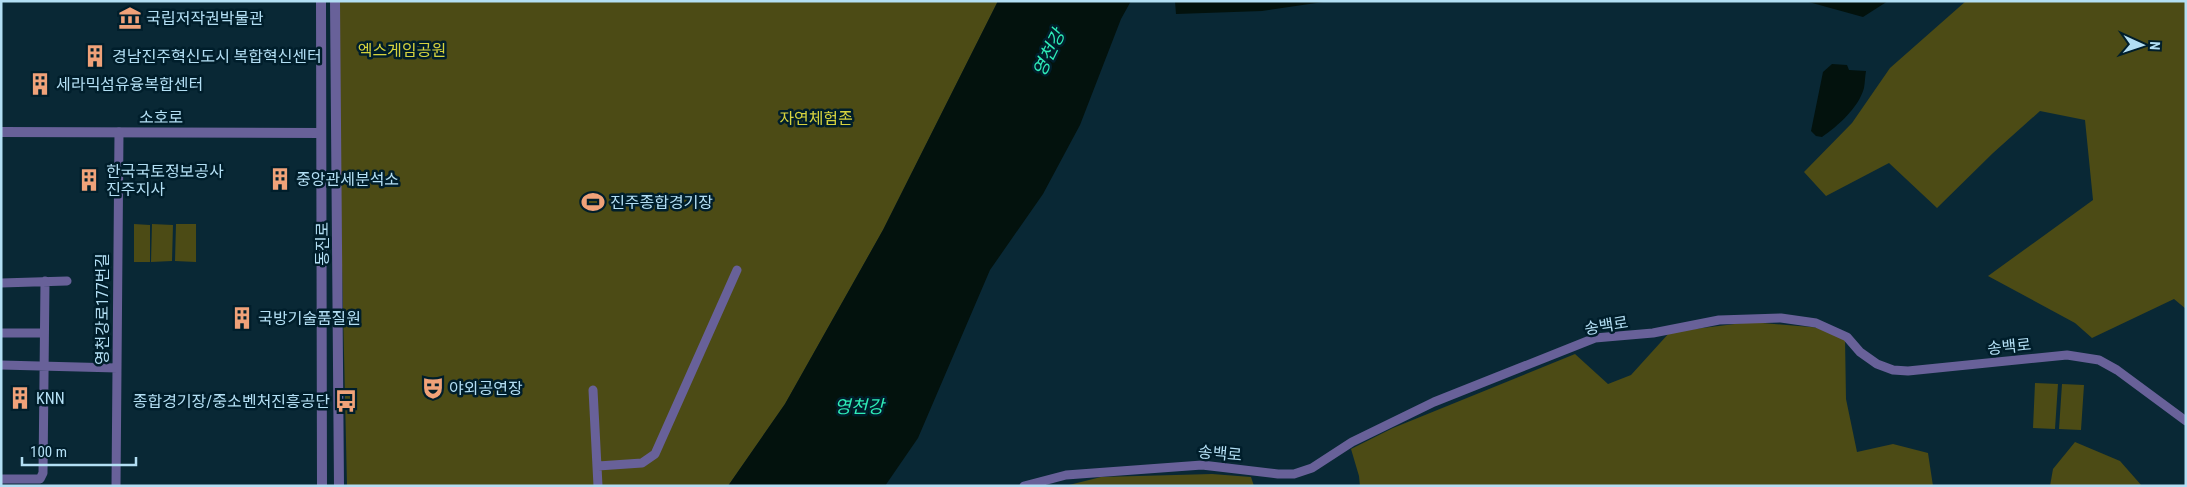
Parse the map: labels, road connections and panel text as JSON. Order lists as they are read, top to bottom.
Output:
{
  "streets": {
    "street": [
      "소호로",
      "동진로",
      "영천강로177번길",
      "송백로"
    ]
  },
  "crossings": [
    ["소호로", "동진로"],
    ["소호로", "영천강로177번길"]
  ],
  "water": ["영천강"],
  "parks": ["엑스게임공원", "자연체험존"],
  "places": {
    "museum": ["국립저작권박물관"],
    "building": [
      "경남진주혁신도시 복합혁신센터",
      "세라믹섬유융복합센터",
      "중앙관세분석소",
      "한국국토정보공사 진주지사",
      "국방기술품질원",
      "KNN"
    ],
    "sports": ["진주종합경기장"],
    "theatre": ["야외공연장"],
    "bus stop": ["종합경기장/중소벤처진흥공단"]
  },
  "scale_bar": "100 m",
  "north": "right"
}
